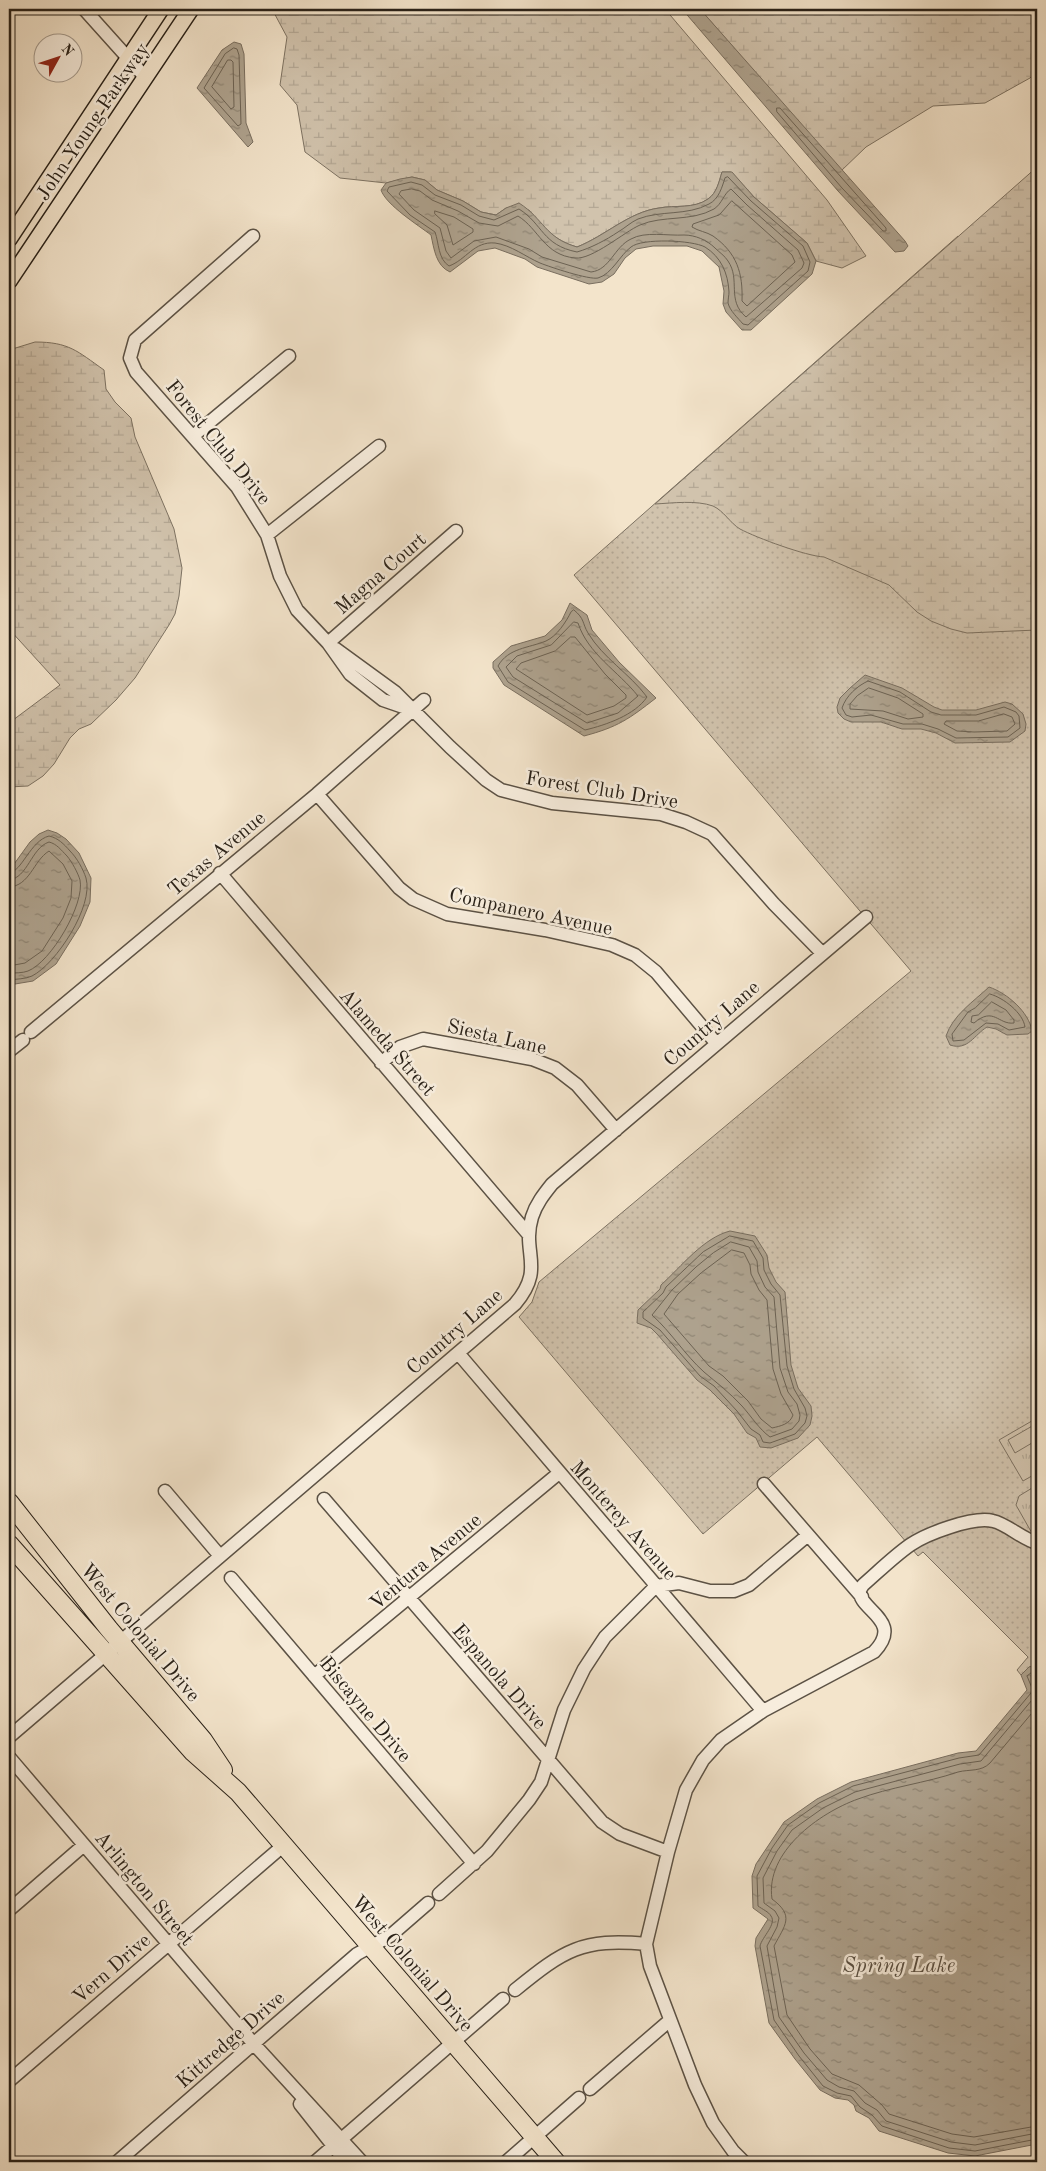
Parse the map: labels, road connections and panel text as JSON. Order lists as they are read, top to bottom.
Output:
{
  "streets": {
    "highway": ["West Colonial Drive"],
    "main road": ["John Young Parkway"],
    "street": [
      "Forest Club Drive",
      "Magna Court",
      "Texas Avenue",
      "Companero Avenue",
      "Country Lane",
      "Siesta Lane",
      "Alameda Street",
      "Monterey Avenue",
      "Ventura Avenue",
      "Espanola Drive",
      "Biscayne Drive",
      "Arlington Street",
      "Vern Drive",
      "Kittredge Drive"
    ]
  },
  "crossings": [
    ["Forest Club Drive", "Magna Court"],
    ["Forest Club Drive", "Texas Avenue"],
    ["Forest Club Drive", "Country Lane"],
    ["Texas Avenue", "Companero Avenue"],
    ["Texas Avenue", "Alameda Street"],
    ["Companero Avenue", "Country Lane"],
    ["Country Lane", "Siesta Lane"],
    ["Country Lane", "Alameda Street"],
    ["Country Lane", "Monterey Avenue"],
    ["Country Lane", "West Colonial Drive"],
    ["Siesta Lane", "Alameda Street"],
    ["Monterey Avenue", "Ventura Avenue"],
    ["Ventura Avenue", "Espanola Drive"],
    ["Ventura Avenue", "Biscayne Drive"],
    ["West Colonial Drive", "Vern Drive"],
    ["West Colonial Drive", "Kittredge Drive"],
    ["Arlington Street", "Vern Drive"],
    ["Arlington Street", "Kittredge Drive"]
  ],
  "water": ["Spring Lake"],
  "north": "top right"
}
